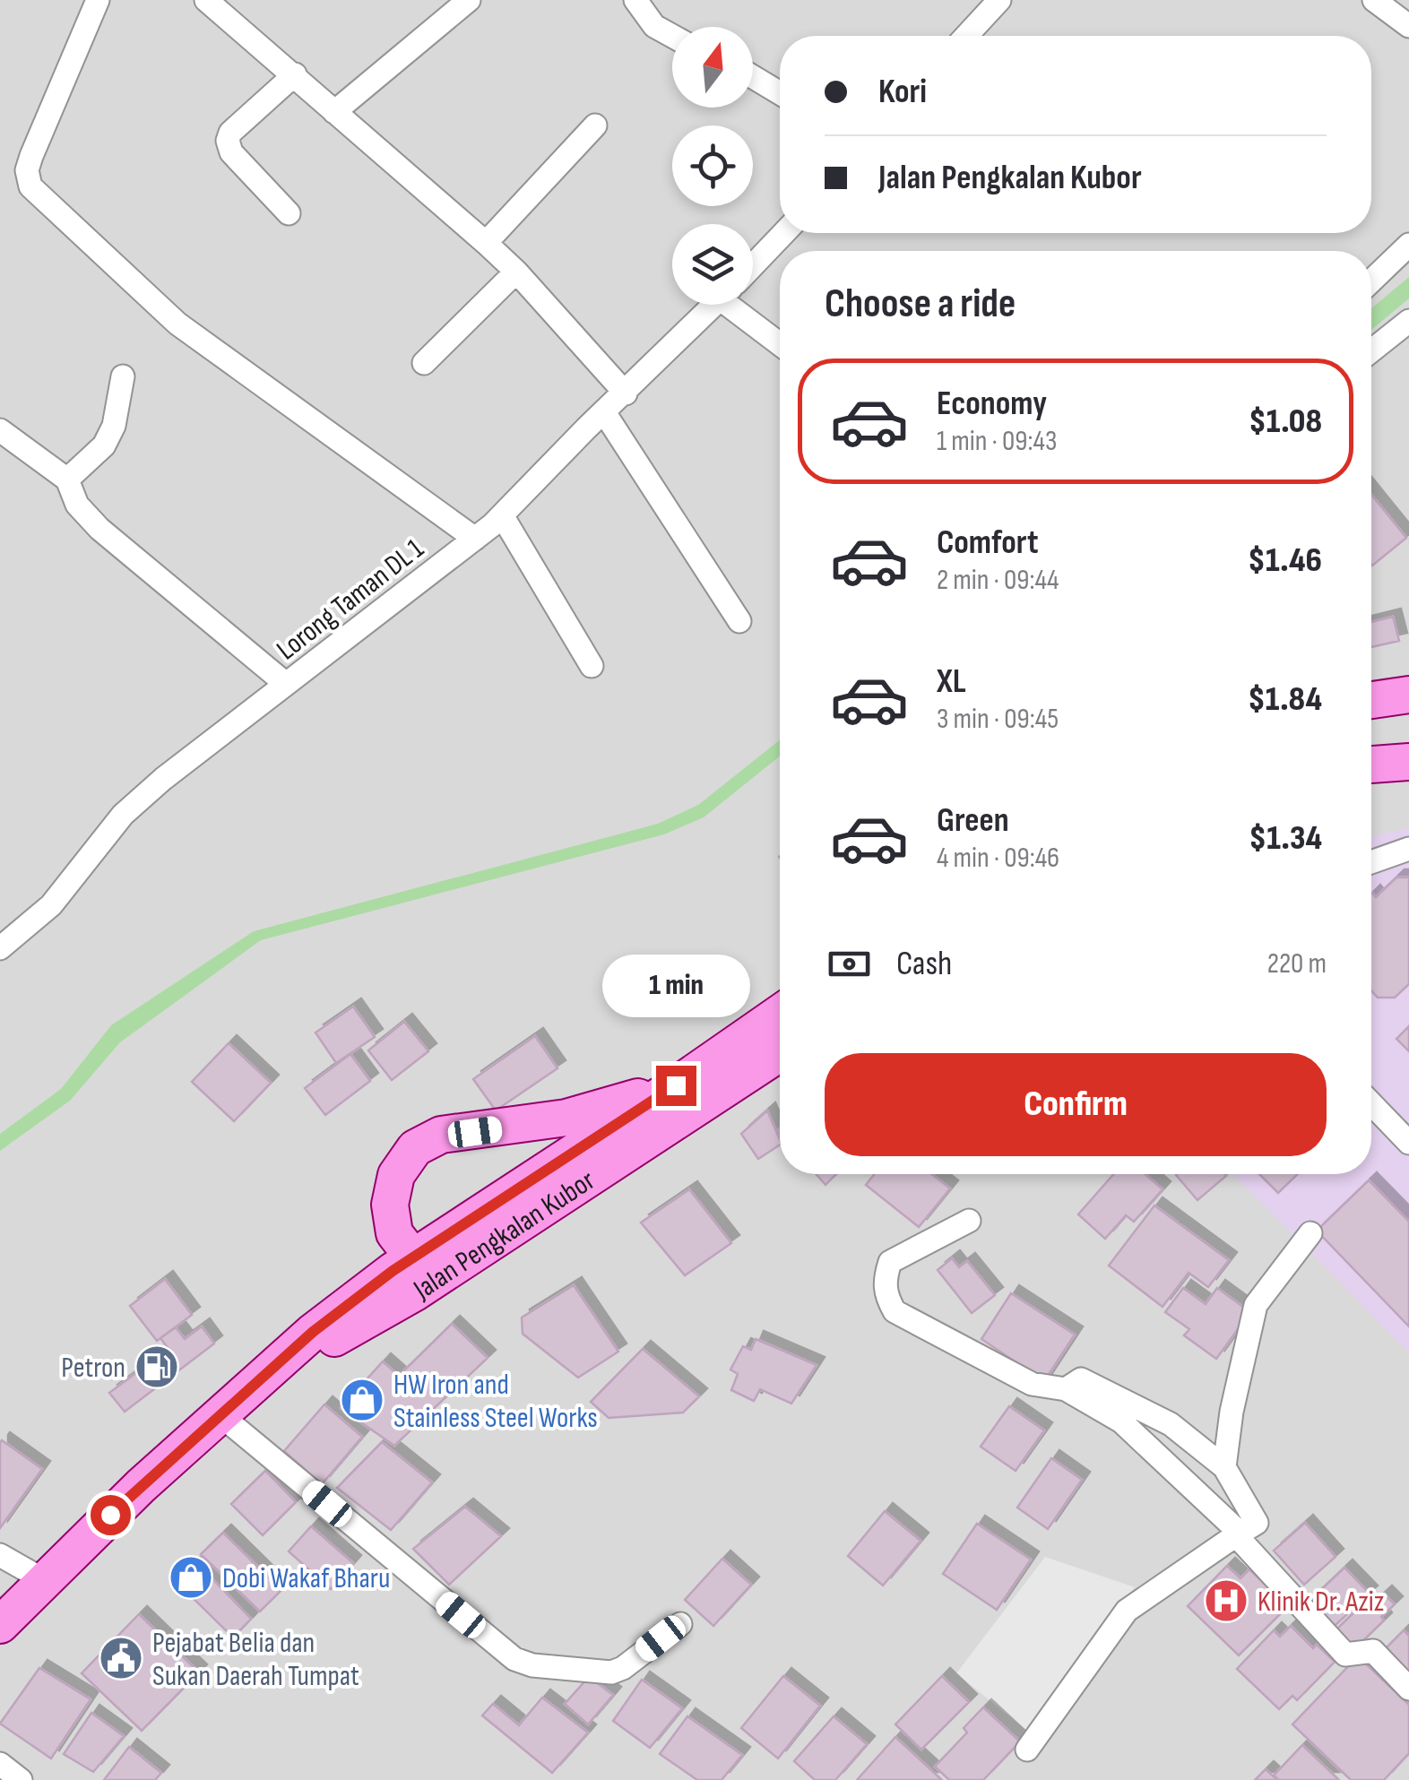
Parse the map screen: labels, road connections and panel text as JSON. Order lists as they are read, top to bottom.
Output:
{
  "streets": {
    "main road": ["Jalan Pengkalan Kubor"],
    "street": ["Lorong Taman DL 1"]
  },
  "places": {
    "fuel station": ["Petron"],
    "shop": ["HW Iron and Stainless Steel Works", "Dobi Wakaf Bharu"],
    "hospital": ["Klinik Dr. Aziz"],
    "public building": ["Pejabat Belia dan Sukan Daerah Tumpat"]
  },
  "north": "top",
  "page": {
    "banner": ["Kori", "Jalan Pengkalan Kubor"],
    "heading": "Choose a ride",
    "list": [
      {
        "name": "Economy",
        "note": "1 min · 09:43",
        "value": "$1.08"
      },
      {
        "name": "Comfort",
        "note": "2 min · 09:44",
        "value": "$1.46"
      },
      {
        "name": "XL",
        "note": "3 min · 09:45",
        "value": "$1.84"
      },
      {
        "name": "Green",
        "note": "4 min · 09:46",
        "value": "$1.34"
      }
    ],
    "pay": ["Cash", "220 m"],
    "bubble": "1 min",
    "buttons": "Confirm"
  }
}
